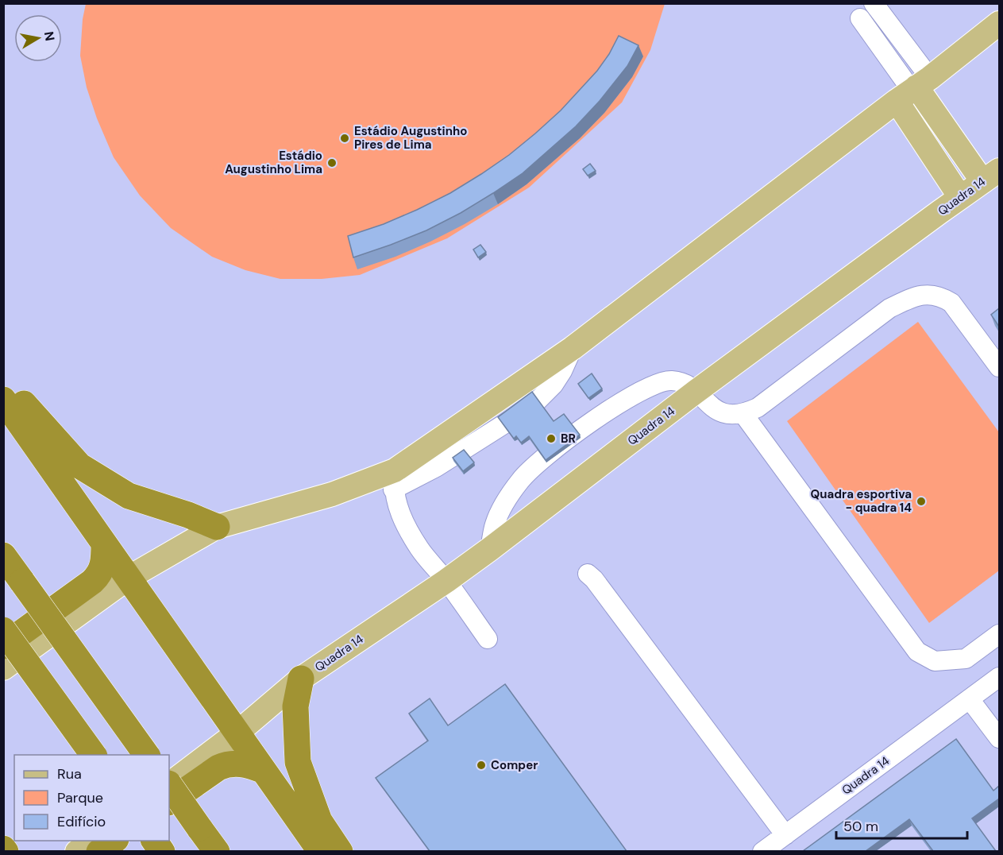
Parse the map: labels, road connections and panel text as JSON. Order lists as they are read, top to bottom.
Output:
{
  "streets": {
    "main road": ["Quadra 14"]
  },
  "places": [
    "Estádio Augustinho Pires de Lima",
    "Estádio Augustinho Lima",
    "BR",
    "Quadra esportiva - quadra 14",
    "Comper"
  ],
  "legend": ["Rua", "Parque", "Edifício"],
  "scale_bar": "50 m",
  "north": "right"
}
